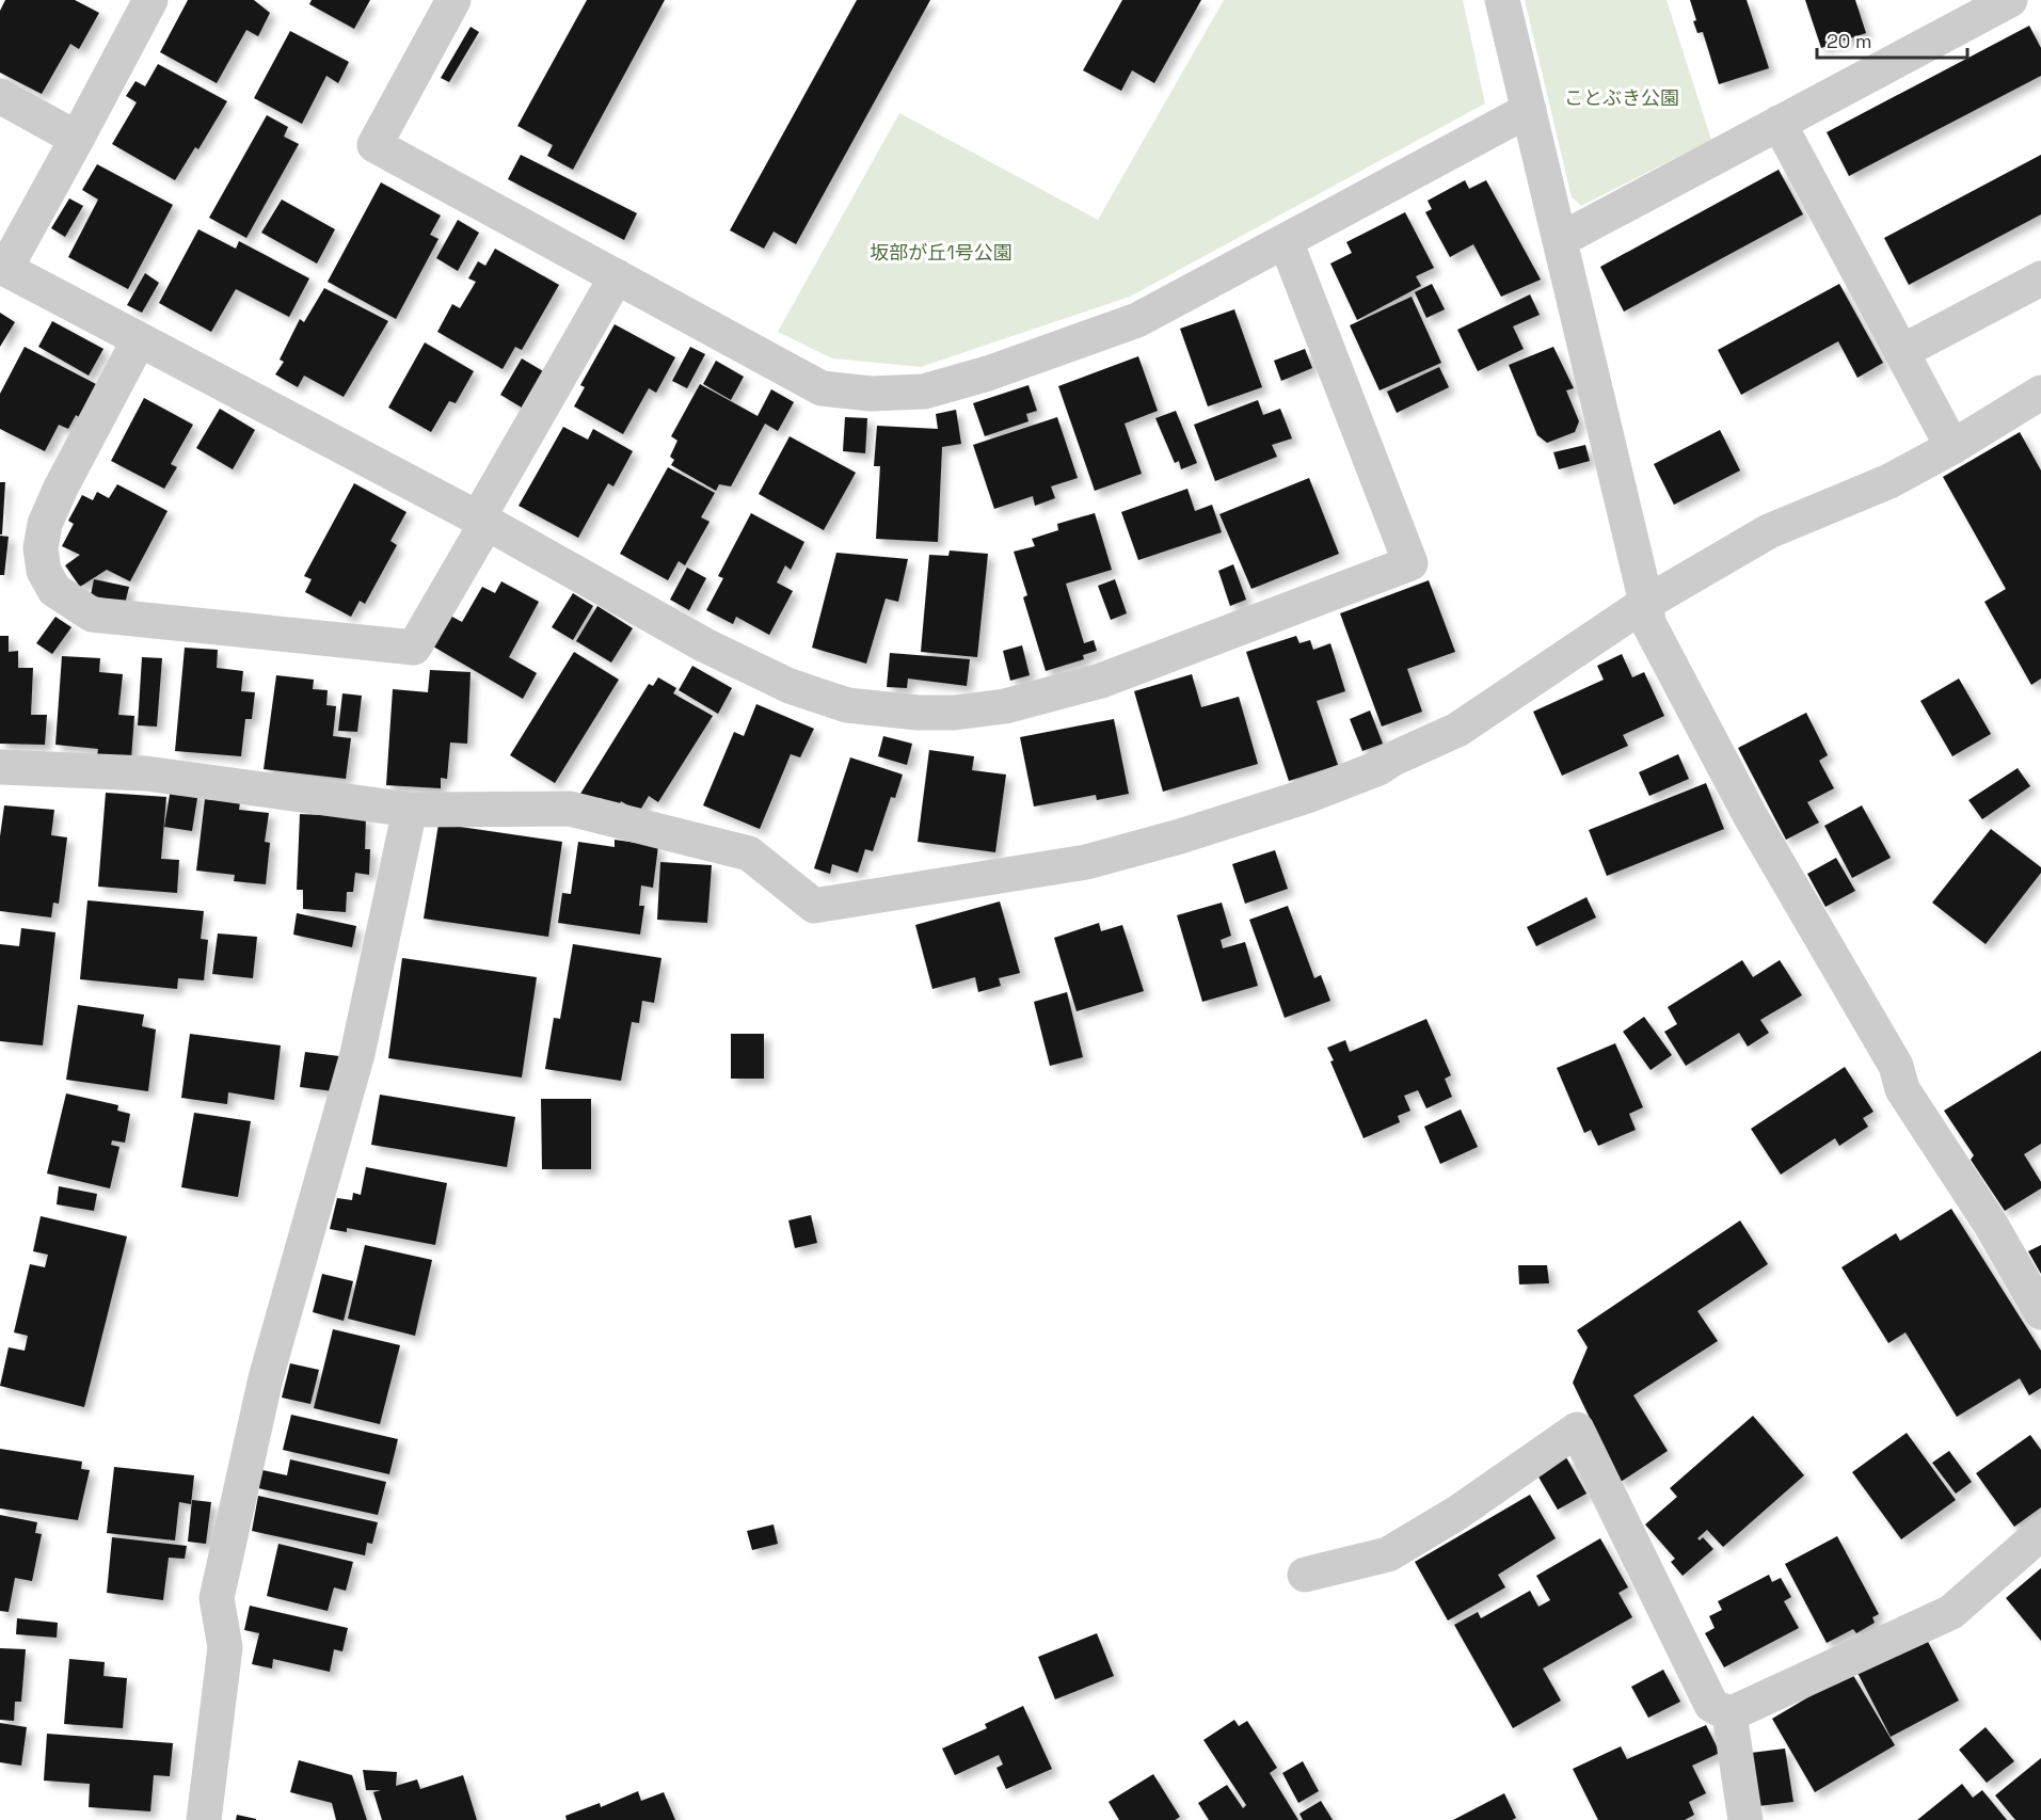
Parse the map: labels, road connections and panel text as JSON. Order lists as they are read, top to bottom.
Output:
{
  "parks": ["ことぶき公園", "坂部が丘1号公園"],
  "scale_bar": "20 m"
}
